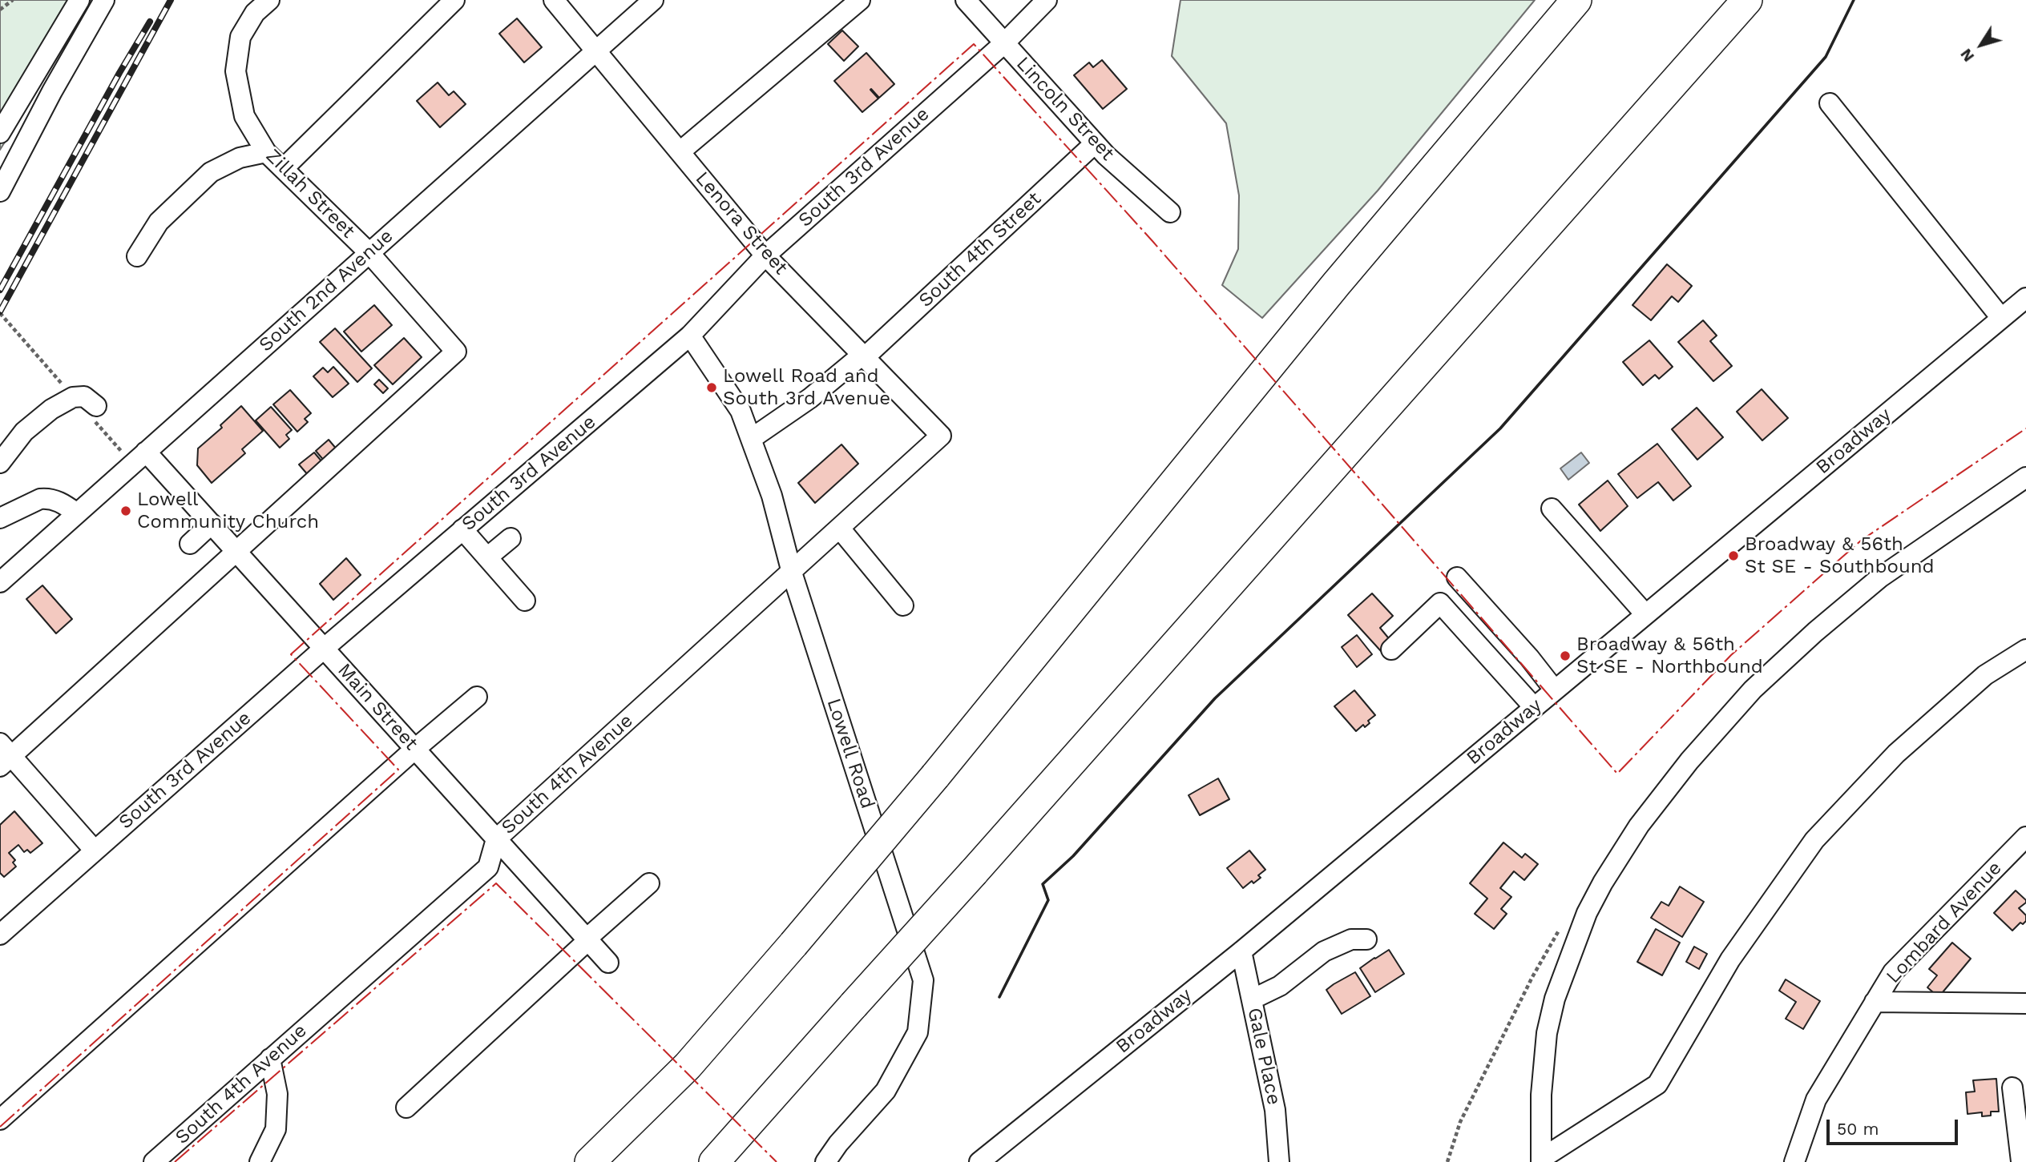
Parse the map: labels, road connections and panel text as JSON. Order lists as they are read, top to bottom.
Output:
{
  "streets": {
    "street": [
      "Lincoln Street",
      "South 3rd Avenue",
      "Zillah Street",
      "Lenora Street",
      "South 4th Street",
      "South 2nd Avenue",
      "Broadway",
      "Main Street",
      "Lowell Road",
      "South 4th Avenue",
      "Lombard Avenue",
      "Gale Place"
    ]
  },
  "crossings": [
    ["Lincoln Street", "South 3rd Avenue"],
    ["Lincoln Street", "South 4th Street"],
    ["South 3rd Avenue", "Lenora Street"],
    ["South 3rd Avenue", "Main Street"],
    ["South 3rd Avenue", "Lowell Road"],
    ["Zillah Street", "South 2nd Avenue"],
    ["Zillah Street", "Main Street"],
    ["Lenora Street", "South 4th Street"],
    ["Lenora Street", "South 2nd Avenue"],
    ["Lenora Street", "South 4th Avenue"],
    ["South 4th Street", "Lowell Road"],
    ["South 2nd Avenue", "Main Street"],
    ["Broadway", "Gale Place"],
    ["Main Street", "South 4th Avenue"],
    ["Lowell Road", "South 4th Avenue"]
  ],
  "places": [
    "Lowell Road and South 3rd Avenue",
    "Lowell Community Church",
    "Broadway & 56th St SE - Southbound",
    "Broadway & 56th St SE - Northbound"
  ],
  "scale_bar": "50 m",
  "north": "bottom left"
}
